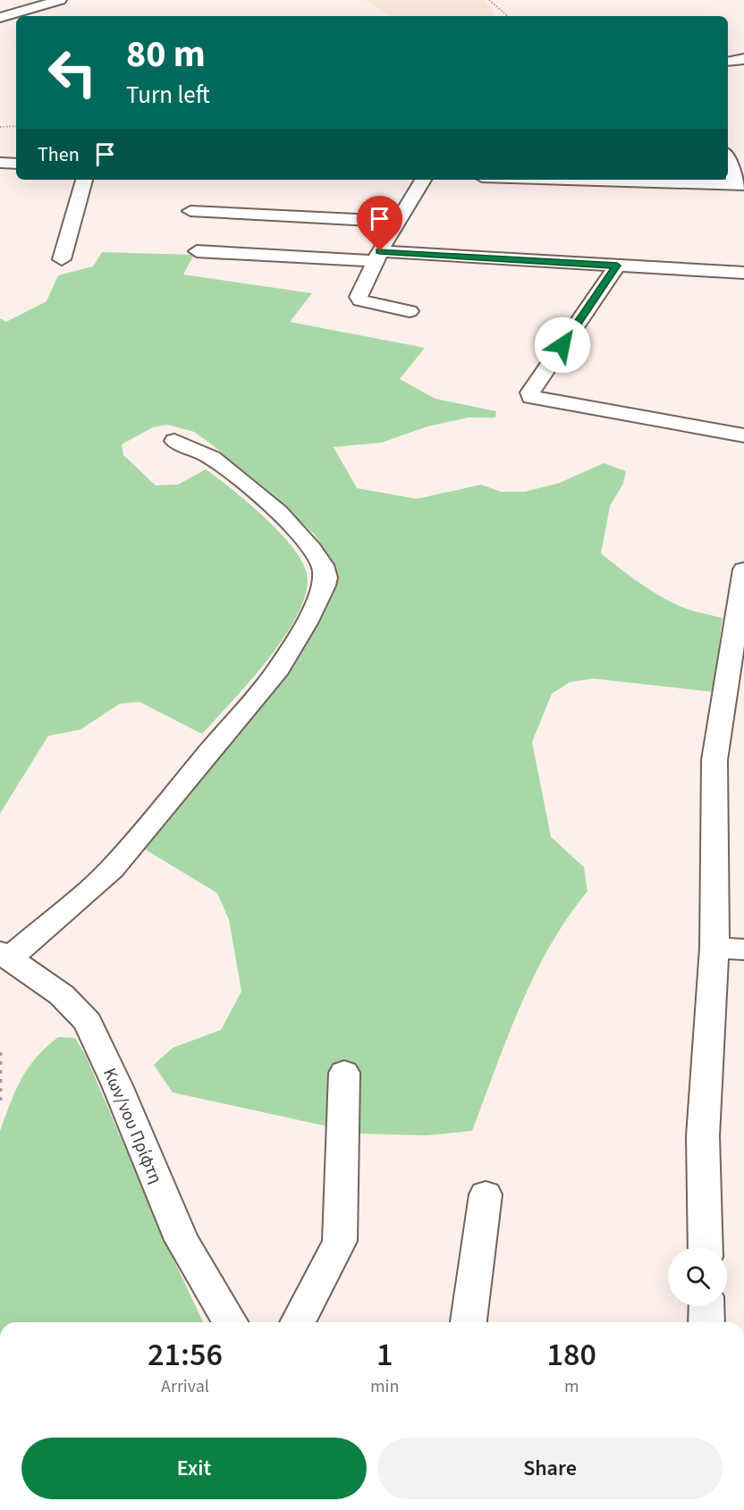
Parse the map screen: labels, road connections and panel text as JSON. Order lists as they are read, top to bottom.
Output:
{
  "streets": {
    "street": ["Κων/νου Πρίφτη"]
  },
  "page": {
    "turn": ["80 m", "Turn left"],
    "then": "Then",
    "eta": [
      "21:56",
      "Arrival",
      "1",
      "min",
      "180",
      "m"
    ],
    "buttons": ["Exit", "Share"]
  }
}
